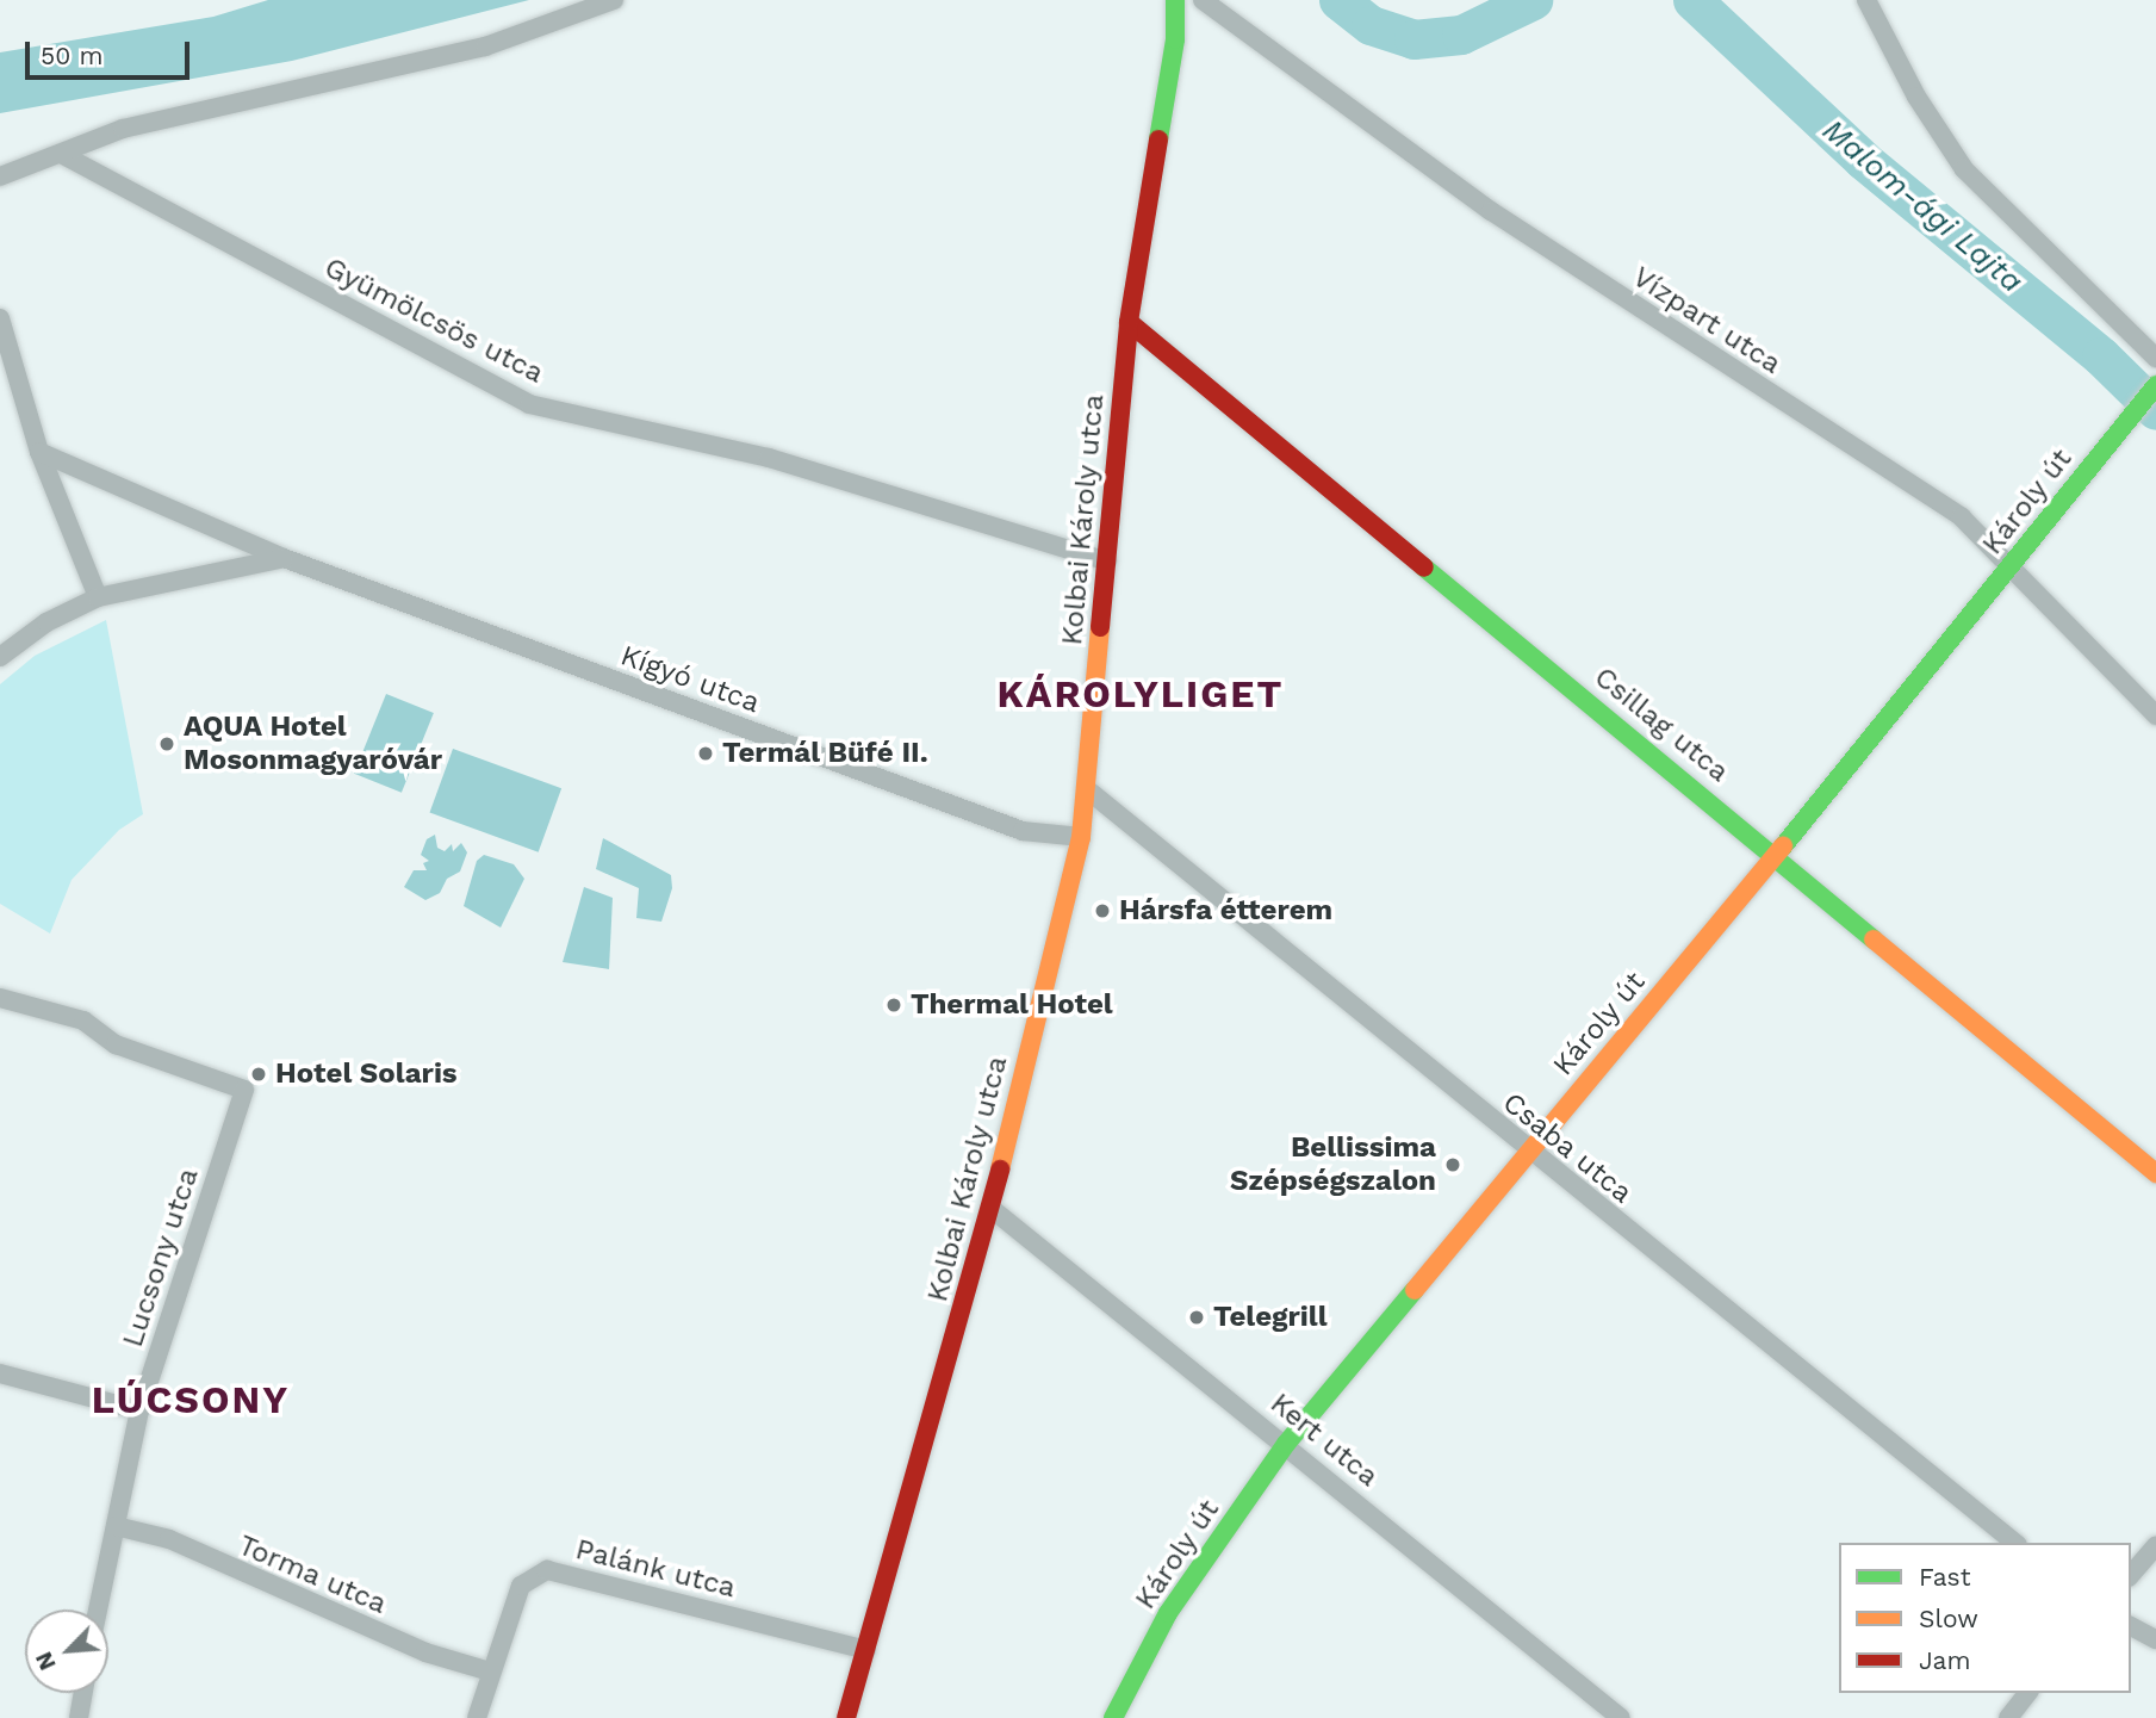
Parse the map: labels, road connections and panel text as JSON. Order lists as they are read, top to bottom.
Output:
{
  "streets": {
    "street": [
      "Gyümölcsös utca",
      "Vízpart utca",
      "Károly út",
      "Kolbai Károly utca",
      "Kígyó utca",
      "Csillag utca",
      "Csaba utca",
      "Lucsony utca",
      "Kert utca",
      "Palánk utca",
      "Torma utca"
    ]
  },
  "crossings": [
    ["Gyümölcsös utca", "Kolbai Károly utca"],
    ["Vízpart utca", "Károly út"],
    ["Károly út", "Csillag utca"],
    ["Károly út", "Csaba utca"],
    ["Károly út", "Kert utca"],
    ["Kolbai Károly utca", "Kígyó utca"],
    ["Kolbai Károly utca", "Csillag utca"],
    ["Kolbai Károly utca", "Csaba utca"],
    ["Kolbai Károly utca", "Kert utca"],
    ["Kolbai Károly utca", "Palánk utca"],
    ["Lucsony utca", "Torma utca"],
    ["Palánk utca", "Torma utca"]
  ],
  "districts": ["KÁROLYLIGET", "LÚCSONY"],
  "water": ["Malom-ági Lajta"],
  "places": [
    "AQUA Hotel Mosonmagyaróvár",
    "Termál Büfé II.",
    "Hársfa étterem",
    "Thermal Hotel",
    "Hotel Solaris",
    "Bellissima Szépségszalon",
    "Telegrill"
  ],
  "legend": ["Fast", "Slow", "Jam"],
  "scale_bar": "50 m",
  "north": "bottom left"
}
